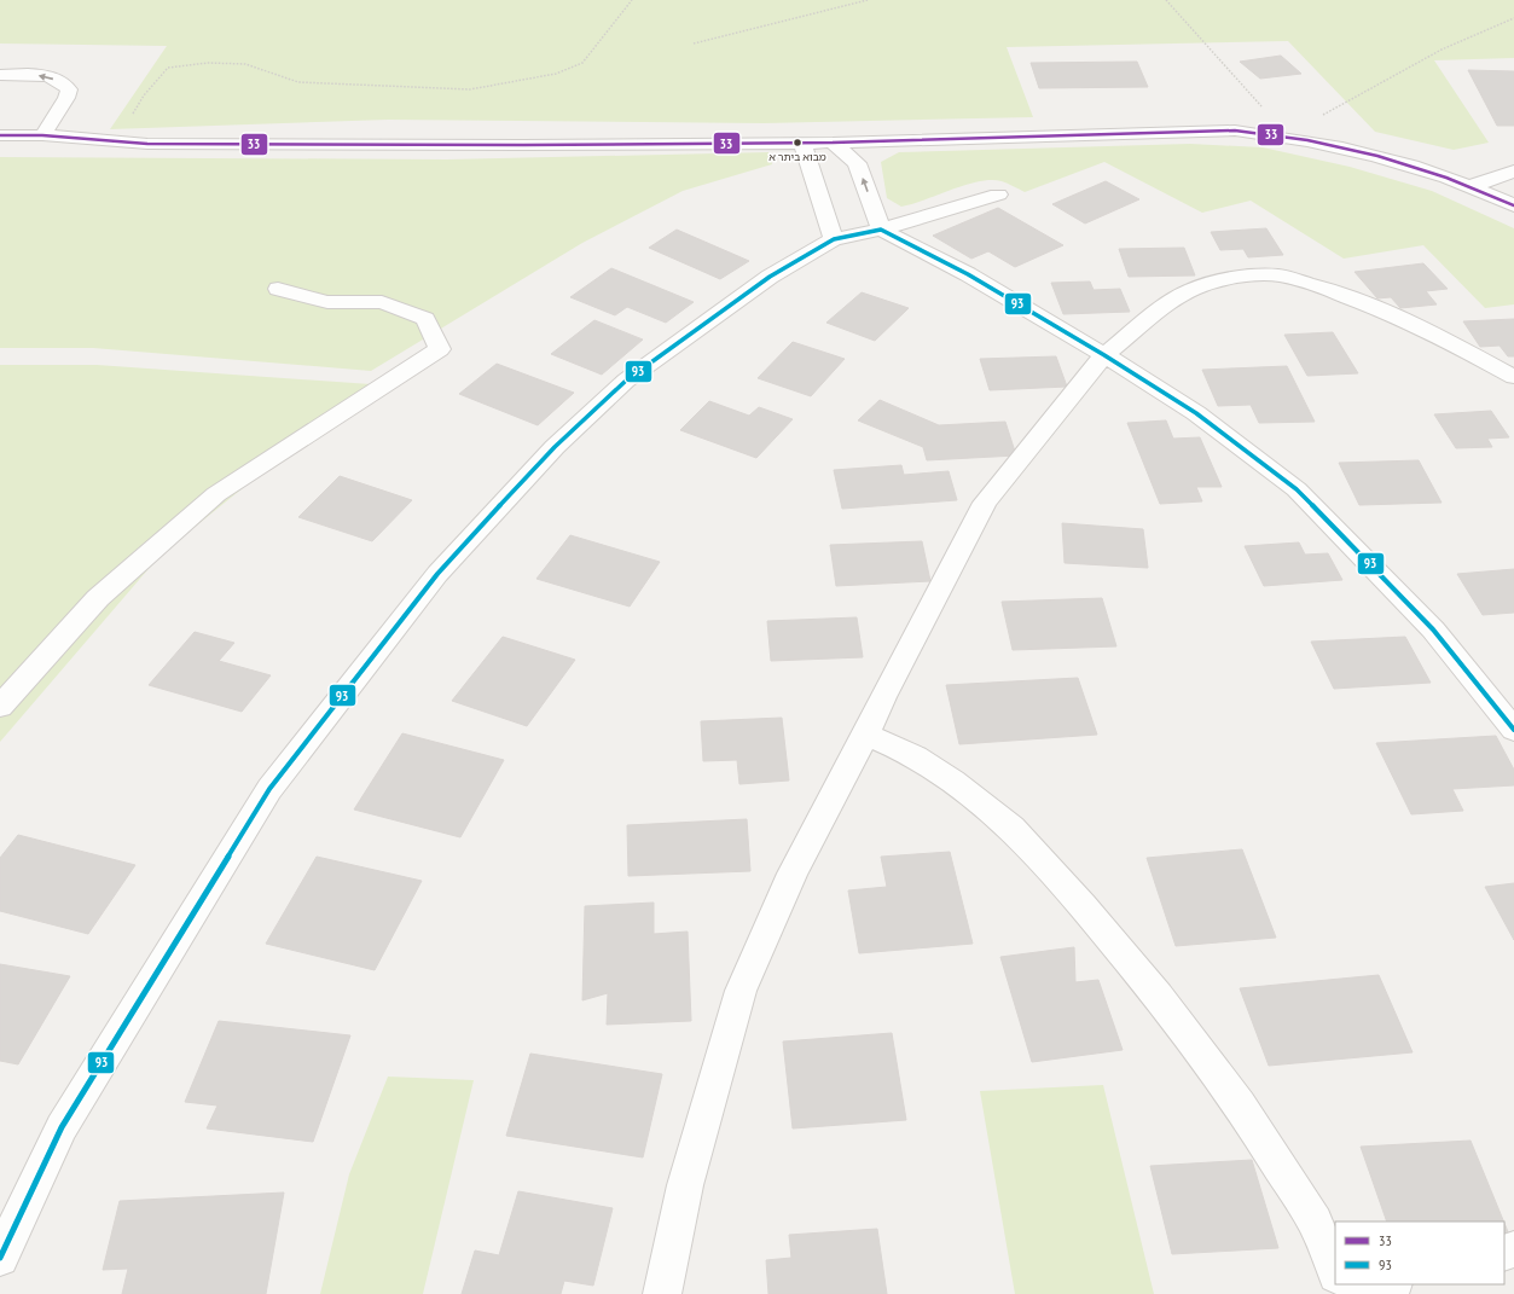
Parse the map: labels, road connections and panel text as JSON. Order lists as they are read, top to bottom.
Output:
{
  "places": ["מבוא ביתר א"],
  "lines": ["transit line 33", "transit line 93"],
  "legend": ["33", "93"]
}
